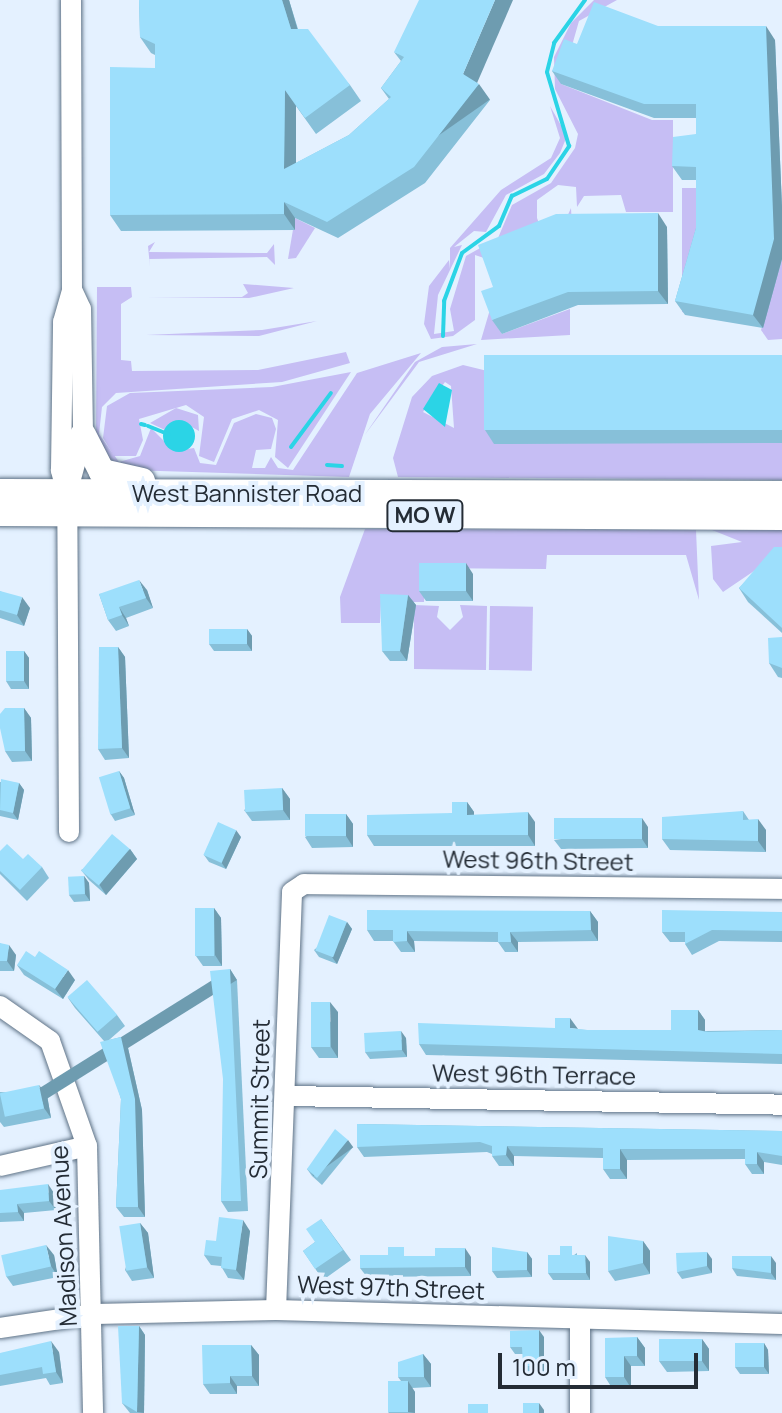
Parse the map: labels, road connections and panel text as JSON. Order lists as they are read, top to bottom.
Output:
{
  "streets": {
    "main road": ["West Bannister Road", "MO W"],
    "street": [
      "West 96th Street",
      "West 96th Terrace",
      "Summit Street",
      "Madison Avenue",
      "West 97th Street"
    ]
  },
  "crossings": [
    ["West 96th Street", "Summit Street"],
    ["West 96th Terrace", "Summit Street"],
    ["Summit Street", "West 97th Street"],
    ["Madison Avenue", "West 97th Street"]
  ],
  "scale_bar": "100 m"
}
